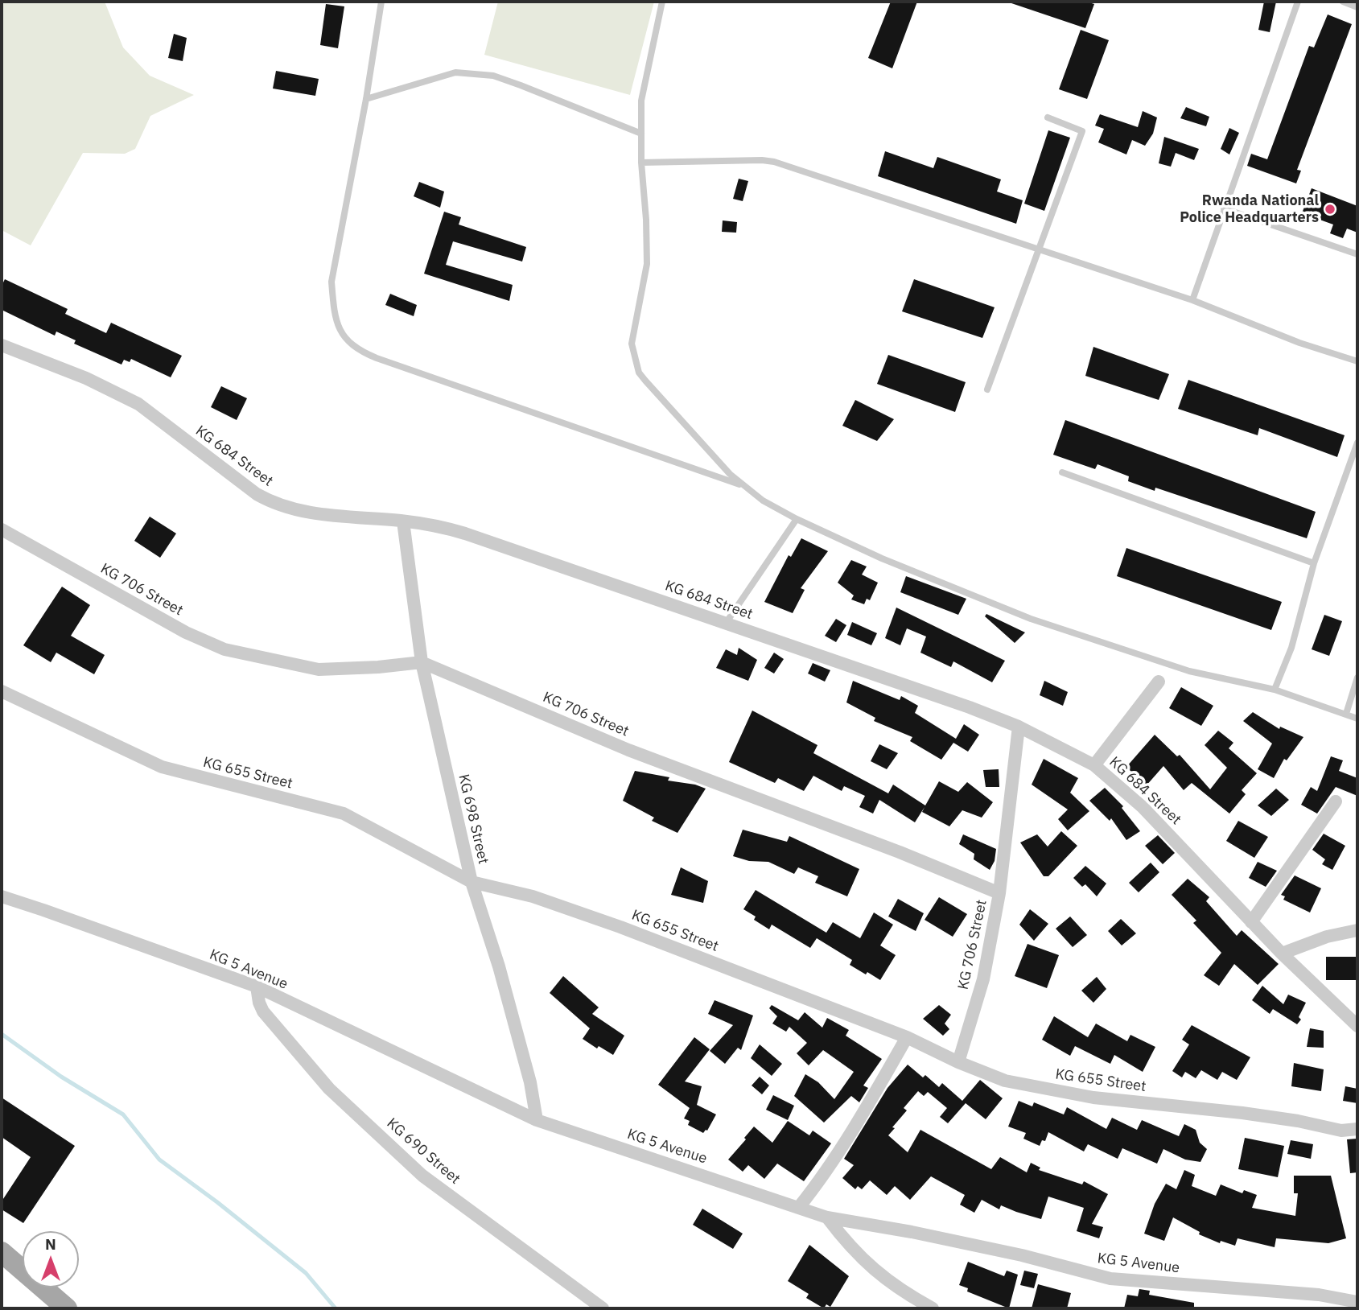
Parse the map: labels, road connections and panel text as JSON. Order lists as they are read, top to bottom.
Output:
{
  "streets": {
    "street": [
      "KG 684 Street",
      "KG 706 Street",
      "KG 655 Street",
      "KG 698 Street",
      "KG 5 Avenue",
      "KG 690 Street"
    ]
  },
  "crossings": [
    ["KG 684 Street", "KG 698 Street"],
    ["KG 706 Street", "KG 655 Street"],
    ["KG 706 Street", "KG 698 Street"],
    ["KG 655 Street", "KG 698 Street"],
    ["KG 698 Street", "KG 5 Avenue"],
    ["KG 5 Avenue", "KG 690 Street"]
  ],
  "places": ["Rwanda National Police Headquarters"],
  "north": "top"
}
